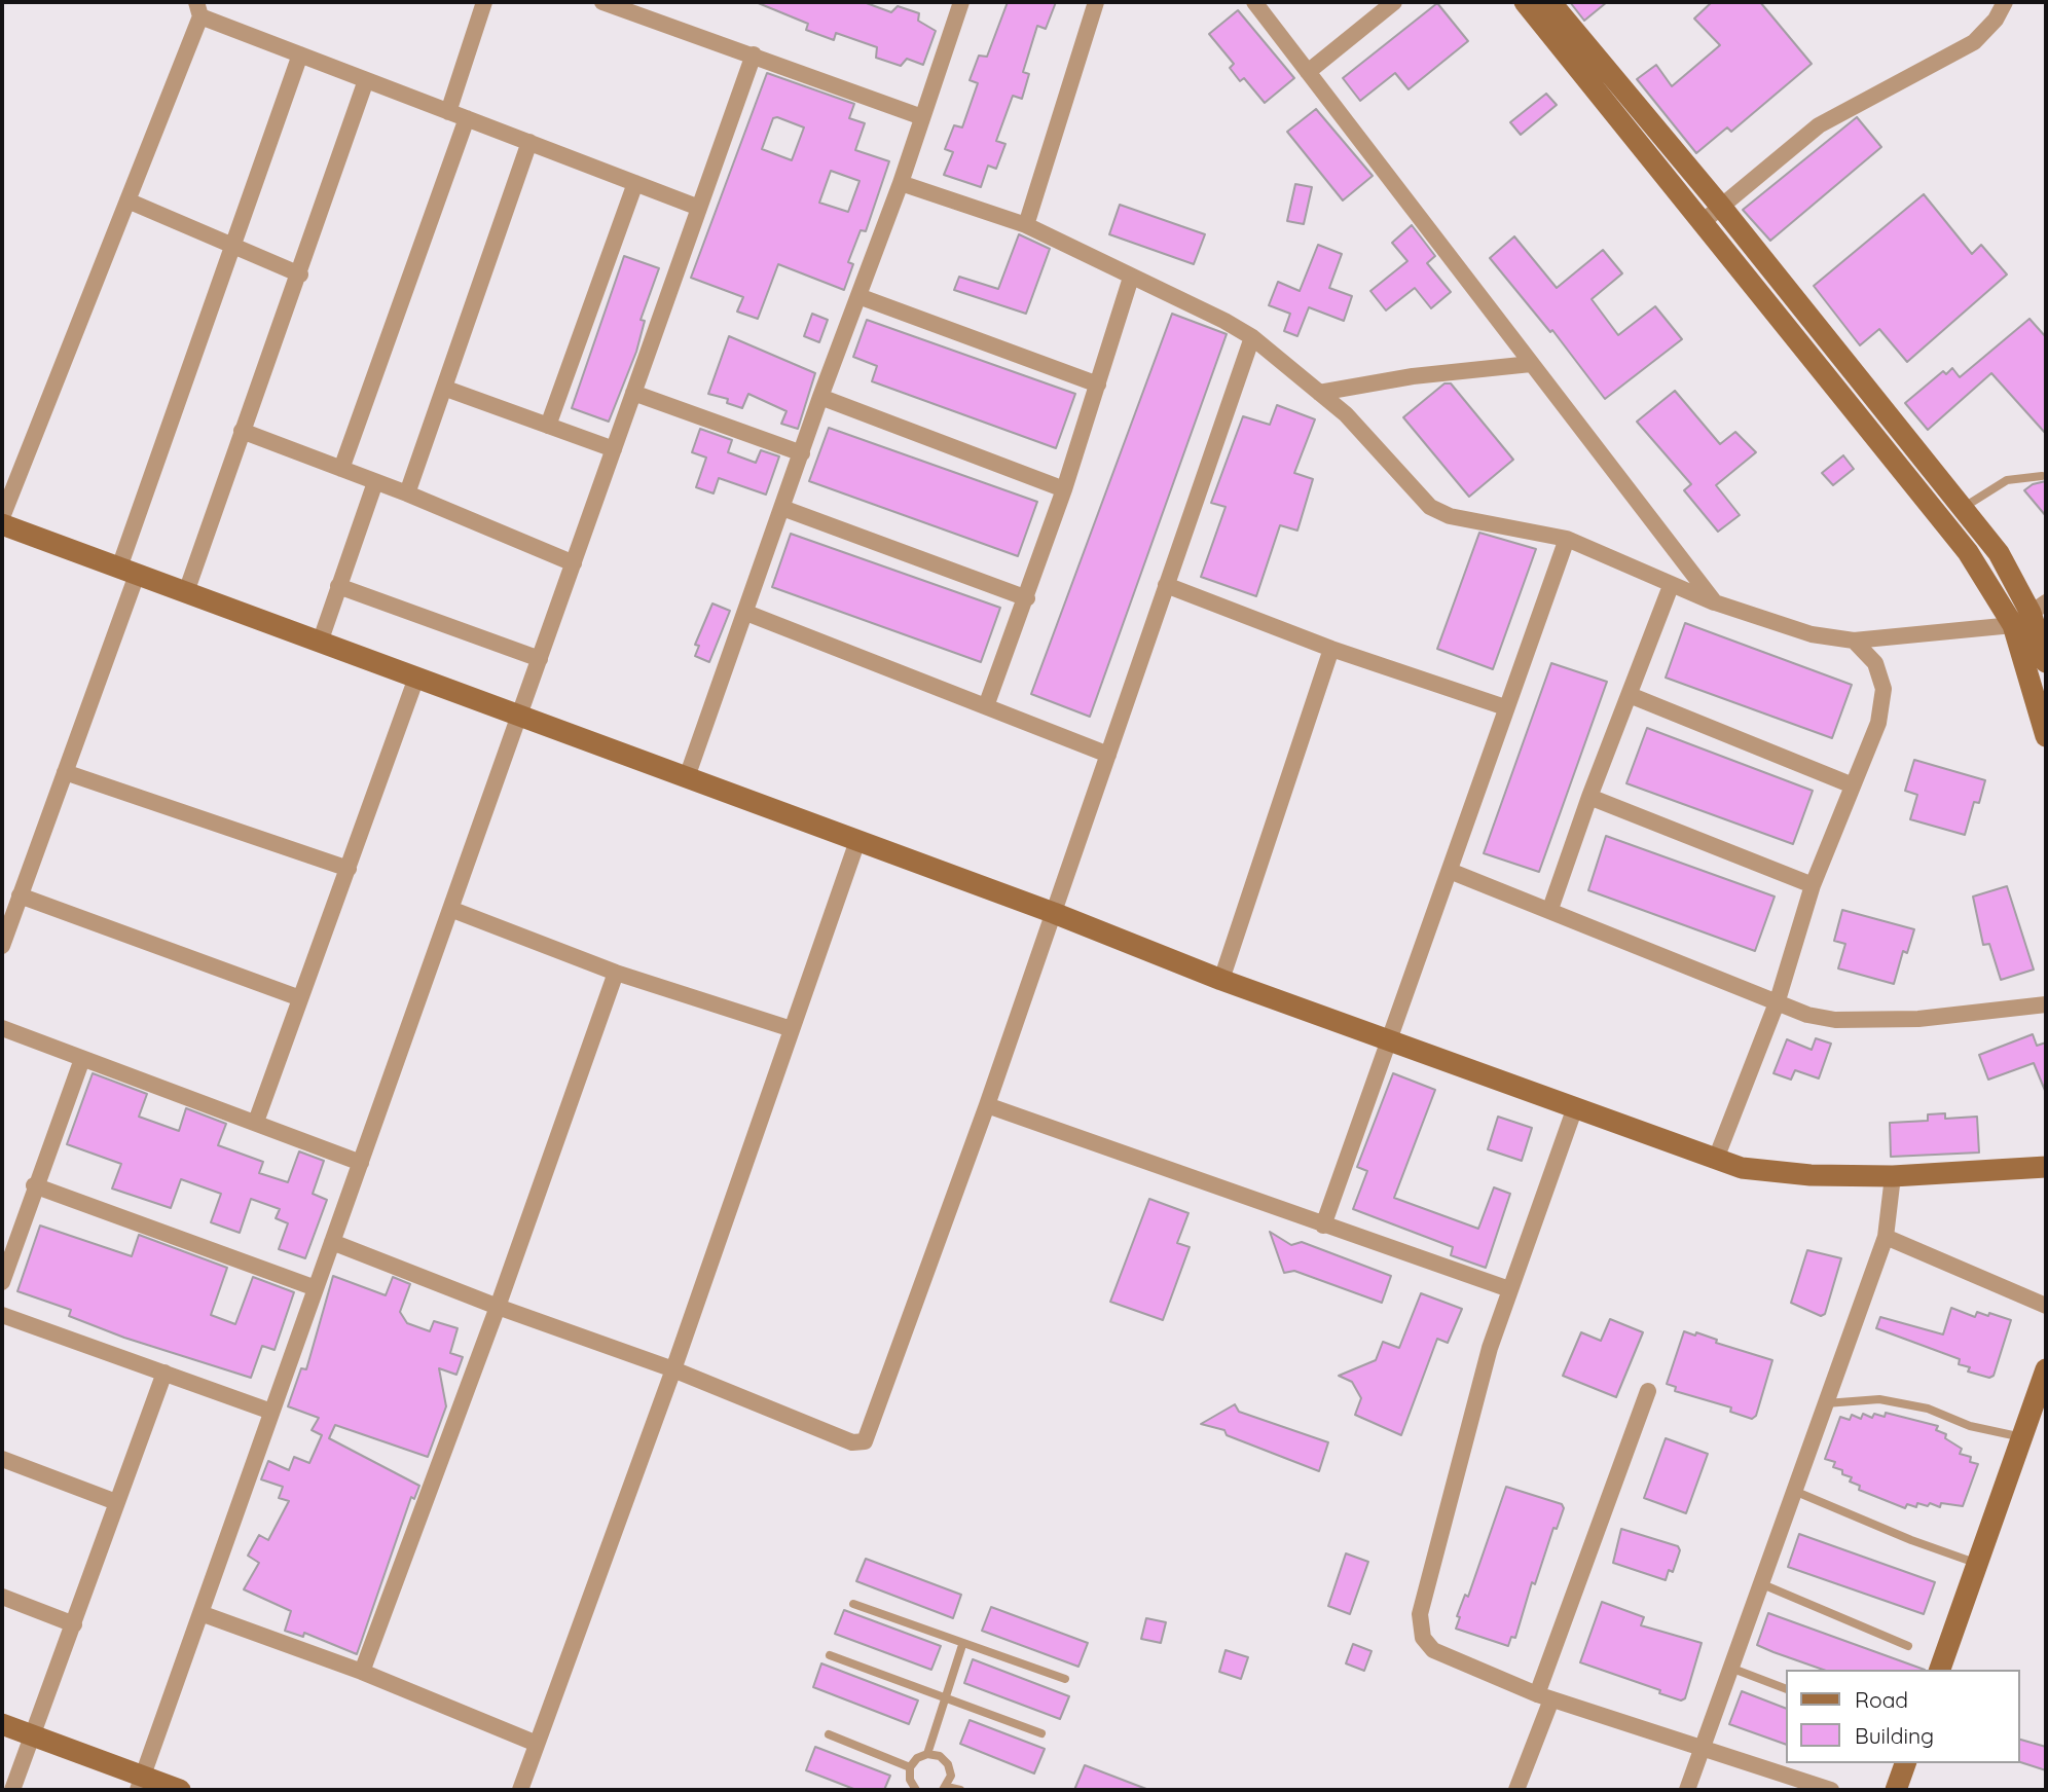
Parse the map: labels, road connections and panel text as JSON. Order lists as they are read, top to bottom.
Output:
{
  "legend": ["Road", "Building"]
}
